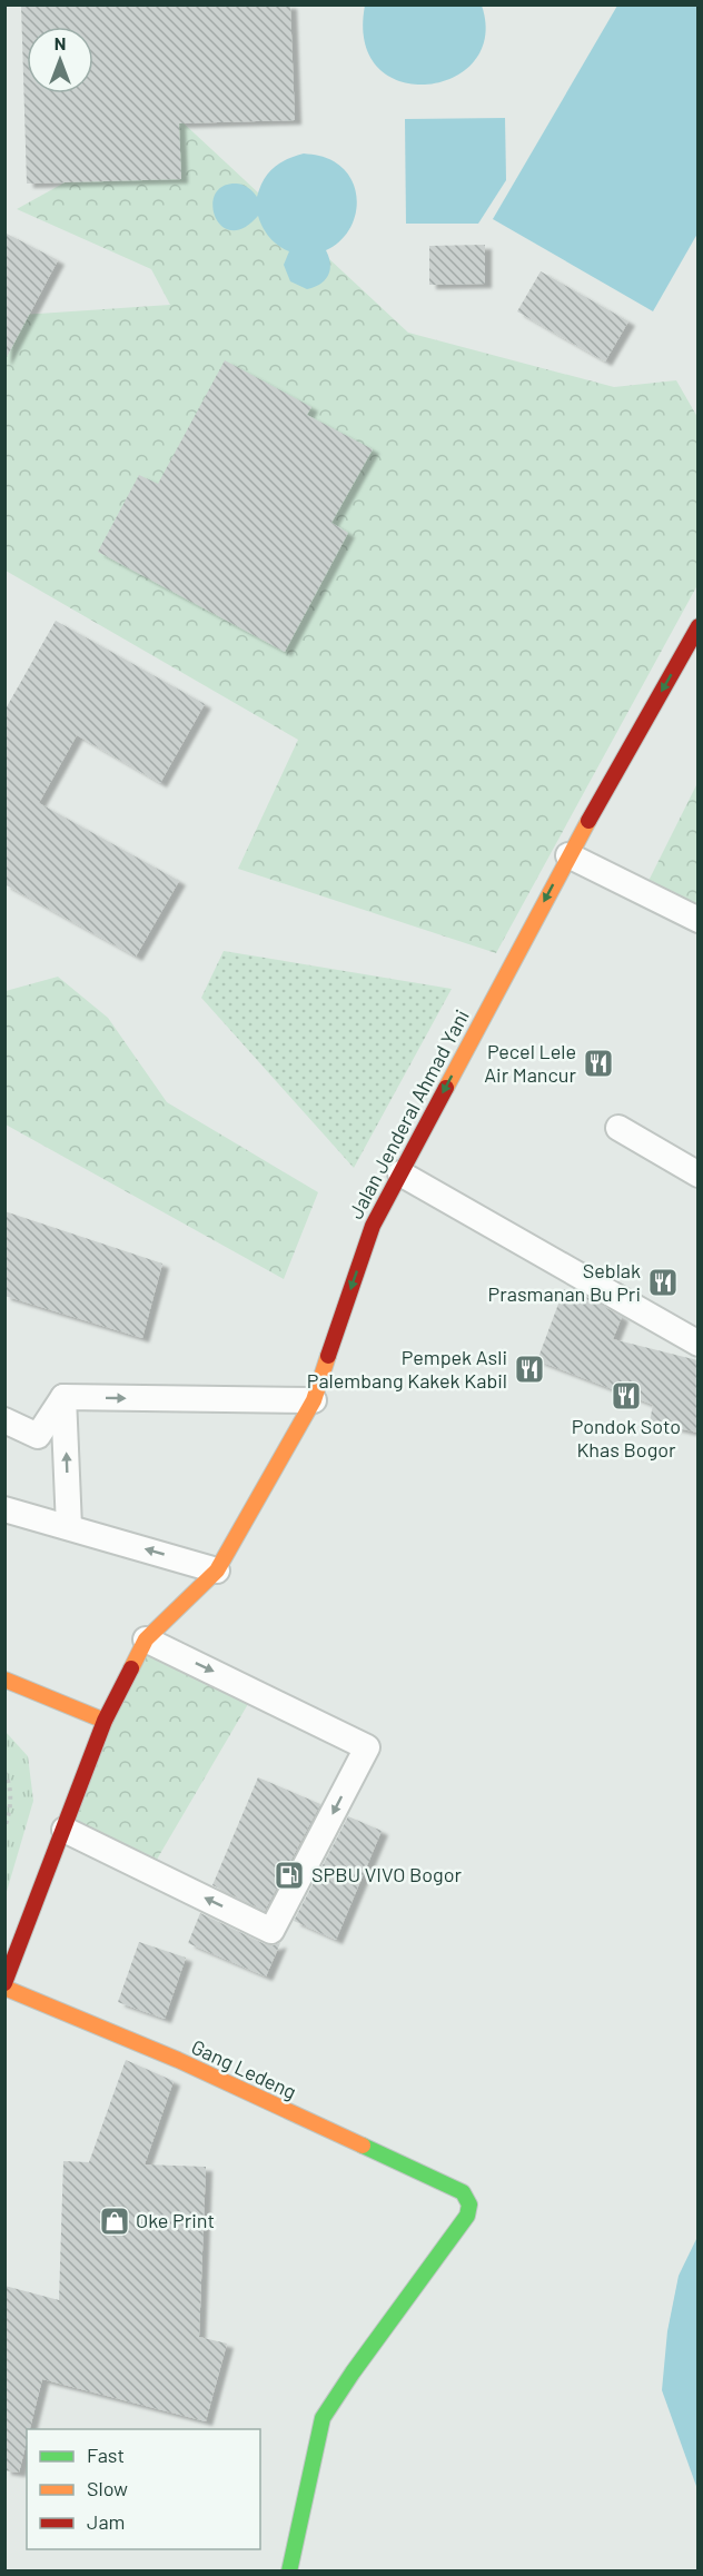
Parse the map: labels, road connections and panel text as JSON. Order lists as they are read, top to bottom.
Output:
{
  "streets": {
    "main road": ["Jalan Jenderal Ahmad Yani", "Gang Ledeng"]
  },
  "crossings": [
    ["Jalan Jenderal Ahmad Yani", "Gang Ledeng"]
  ],
  "one_way": ["Jalan Jenderal Ahmad Yani"],
  "places": {
    "restaurant": [
      "Pecel Lele Air Mancur",
      "Seblak Prasmanan Bu Pri",
      "Pempek Asli Palembang Kakek Kabil",
      "Pondok Soto Khas Bogor"
    ],
    "fuel station": ["SPBU VIVO Bogor"],
    "shop": ["Oke Print"]
  },
  "legend": ["Fast", "Slow", "Jam"],
  "north": "top"
}
